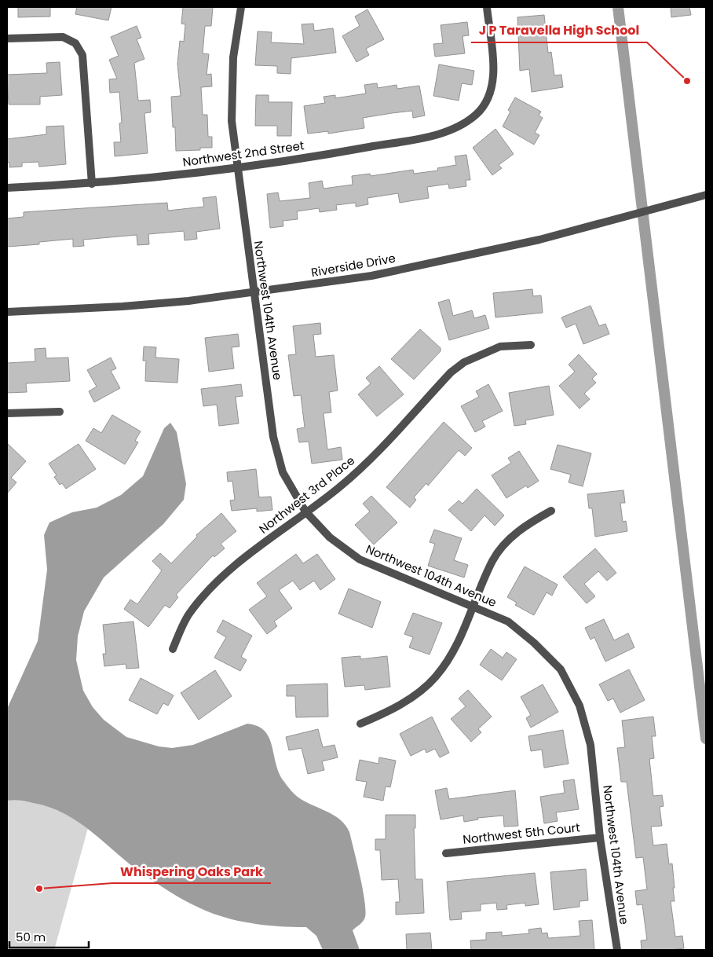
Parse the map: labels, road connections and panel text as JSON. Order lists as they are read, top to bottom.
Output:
{
  "streets": {
    "street": [
      "Northwest 2nd Street",
      "Riverside Drive",
      "Northwest 104th Avenue",
      "Northwest 3rd Place",
      "Northwest 5th Court"
    ]
  },
  "crossings": [
    ["Northwest 2nd Street", "Northwest 104th Avenue"],
    ["Riverside Drive", "Northwest 104th Avenue"],
    ["Northwest 104th Avenue", "Northwest 3rd Place"],
    ["Northwest 104th Avenue", "Northwest 5th Court"]
  ],
  "places": ["J P Taravella High School", "Whispering Oaks Park"],
  "scale_bar": "50 m"
}
